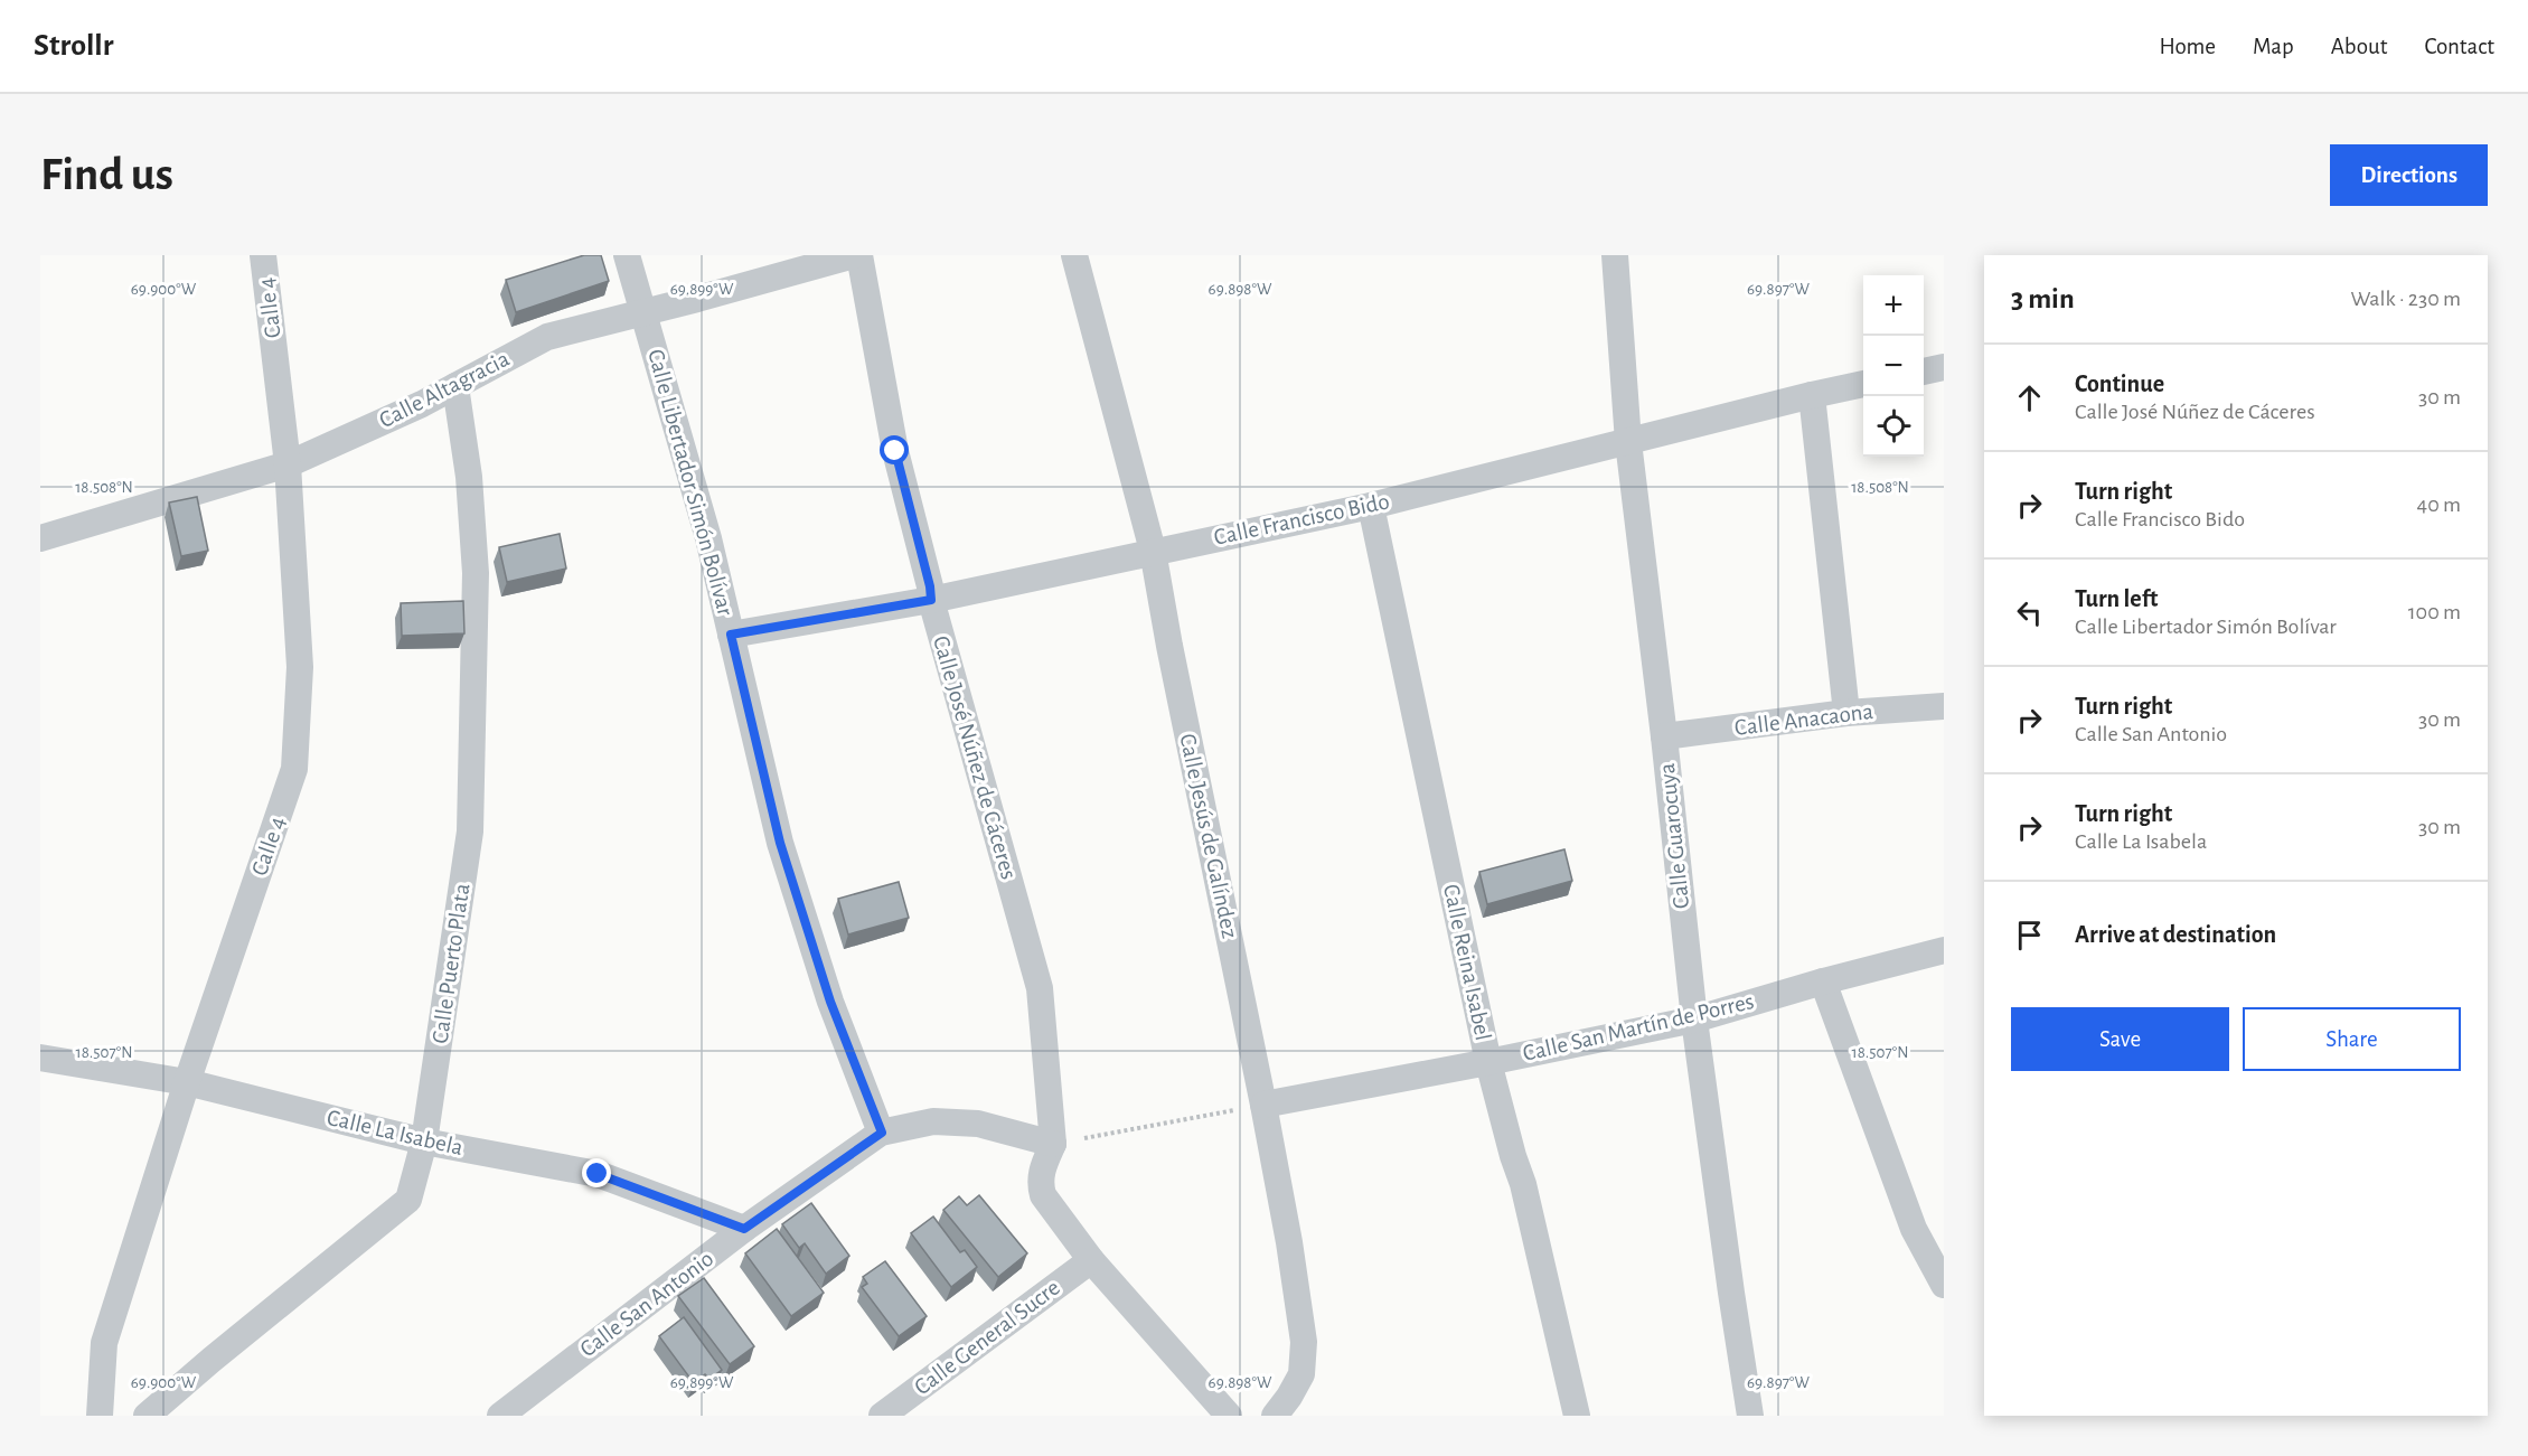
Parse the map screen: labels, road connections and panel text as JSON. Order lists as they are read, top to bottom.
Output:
{
  "streets": {
    "street": [
      "Calle 4",
      "Calle Altagracia",
      "Calle Libertador Simón Bolívar",
      "Calle Francisco Bido",
      "Calle Anacaona",
      "Calle José Núñez de Cáceres",
      "Calle Jesús de Galíndez",
      "Calle Guarocuya",
      "Calle Reina Isabel",
      "Calle Puerto Plata",
      "Calle San Martín de Porres",
      "Calle La Isabela",
      "Calle San Antonio",
      "Calle General Sucre"
    ]
  },
  "crossings": [
    ["Calle 4", "Calle Altagracia"],
    ["Calle 4", "Calle La Isabela"],
    ["Calle Altagracia", "Calle Libertador Simón Bolívar"],
    ["Calle Altagracia", "Calle Puerto Plata"],
    ["Calle Libertador Simón Bolívar", "Calle Francisco Bido"],
    ["Calle Libertador Simón Bolívar", "Calle San Antonio"],
    ["Calle Francisco Bido", "Calle José Núñez de Cáceres"],
    ["Calle Francisco Bido", "Calle Jesús de Galíndez"],
    ["Calle Francisco Bido", "Calle Guarocuya"],
    ["Calle Francisco Bido", "Calle Reina Isabel"],
    ["Calle Anacaona", "Calle Guarocuya"],
    ["Calle José Núñez de Cáceres", "Calle San Antonio"],
    ["Calle Jesús de Galíndez", "Calle San Martín de Porres"],
    ["Calle Guarocuya", "Calle San Martín de Porres"],
    ["Calle Reina Isabel", "Calle San Martín de Porres"],
    ["Calle Puerto Plata", "Calle La Isabela"],
    ["Calle La Isabela", "Calle San Antonio"]
  ],
  "page": {
    "header": "Strollr",
    "nav": [
      "Home",
      "Map",
      "About",
      "Contact"
    ],
    "buttons": [
      "Directions",
      ["Save", "Share"]
    ],
    "title": "Find us",
    "heading": ["3 min", "Walk · 230 m"],
    "map_buttons": ["+", "−"],
    "list": [
      ["Continue", "Calle José Núñez de Cáceres", "30 m"],
      ["Turn right", "Calle Francisco Bido", "40 m"],
      ["Turn left", "Calle Libertador Simón Bolívar", "100 m"],
      ["Turn right", "Calle San Antonio", "30 m"],
      ["Turn right", "Calle La Isabela", "30 m"],
      "Arrive at destination"
    ]
  },
  "coordinates": [
    "69.900°W",
    "69.899°W",
    "69.898°W",
    "69.897°W",
    "18.508°N",
    "18.507°N"
  ]
}
